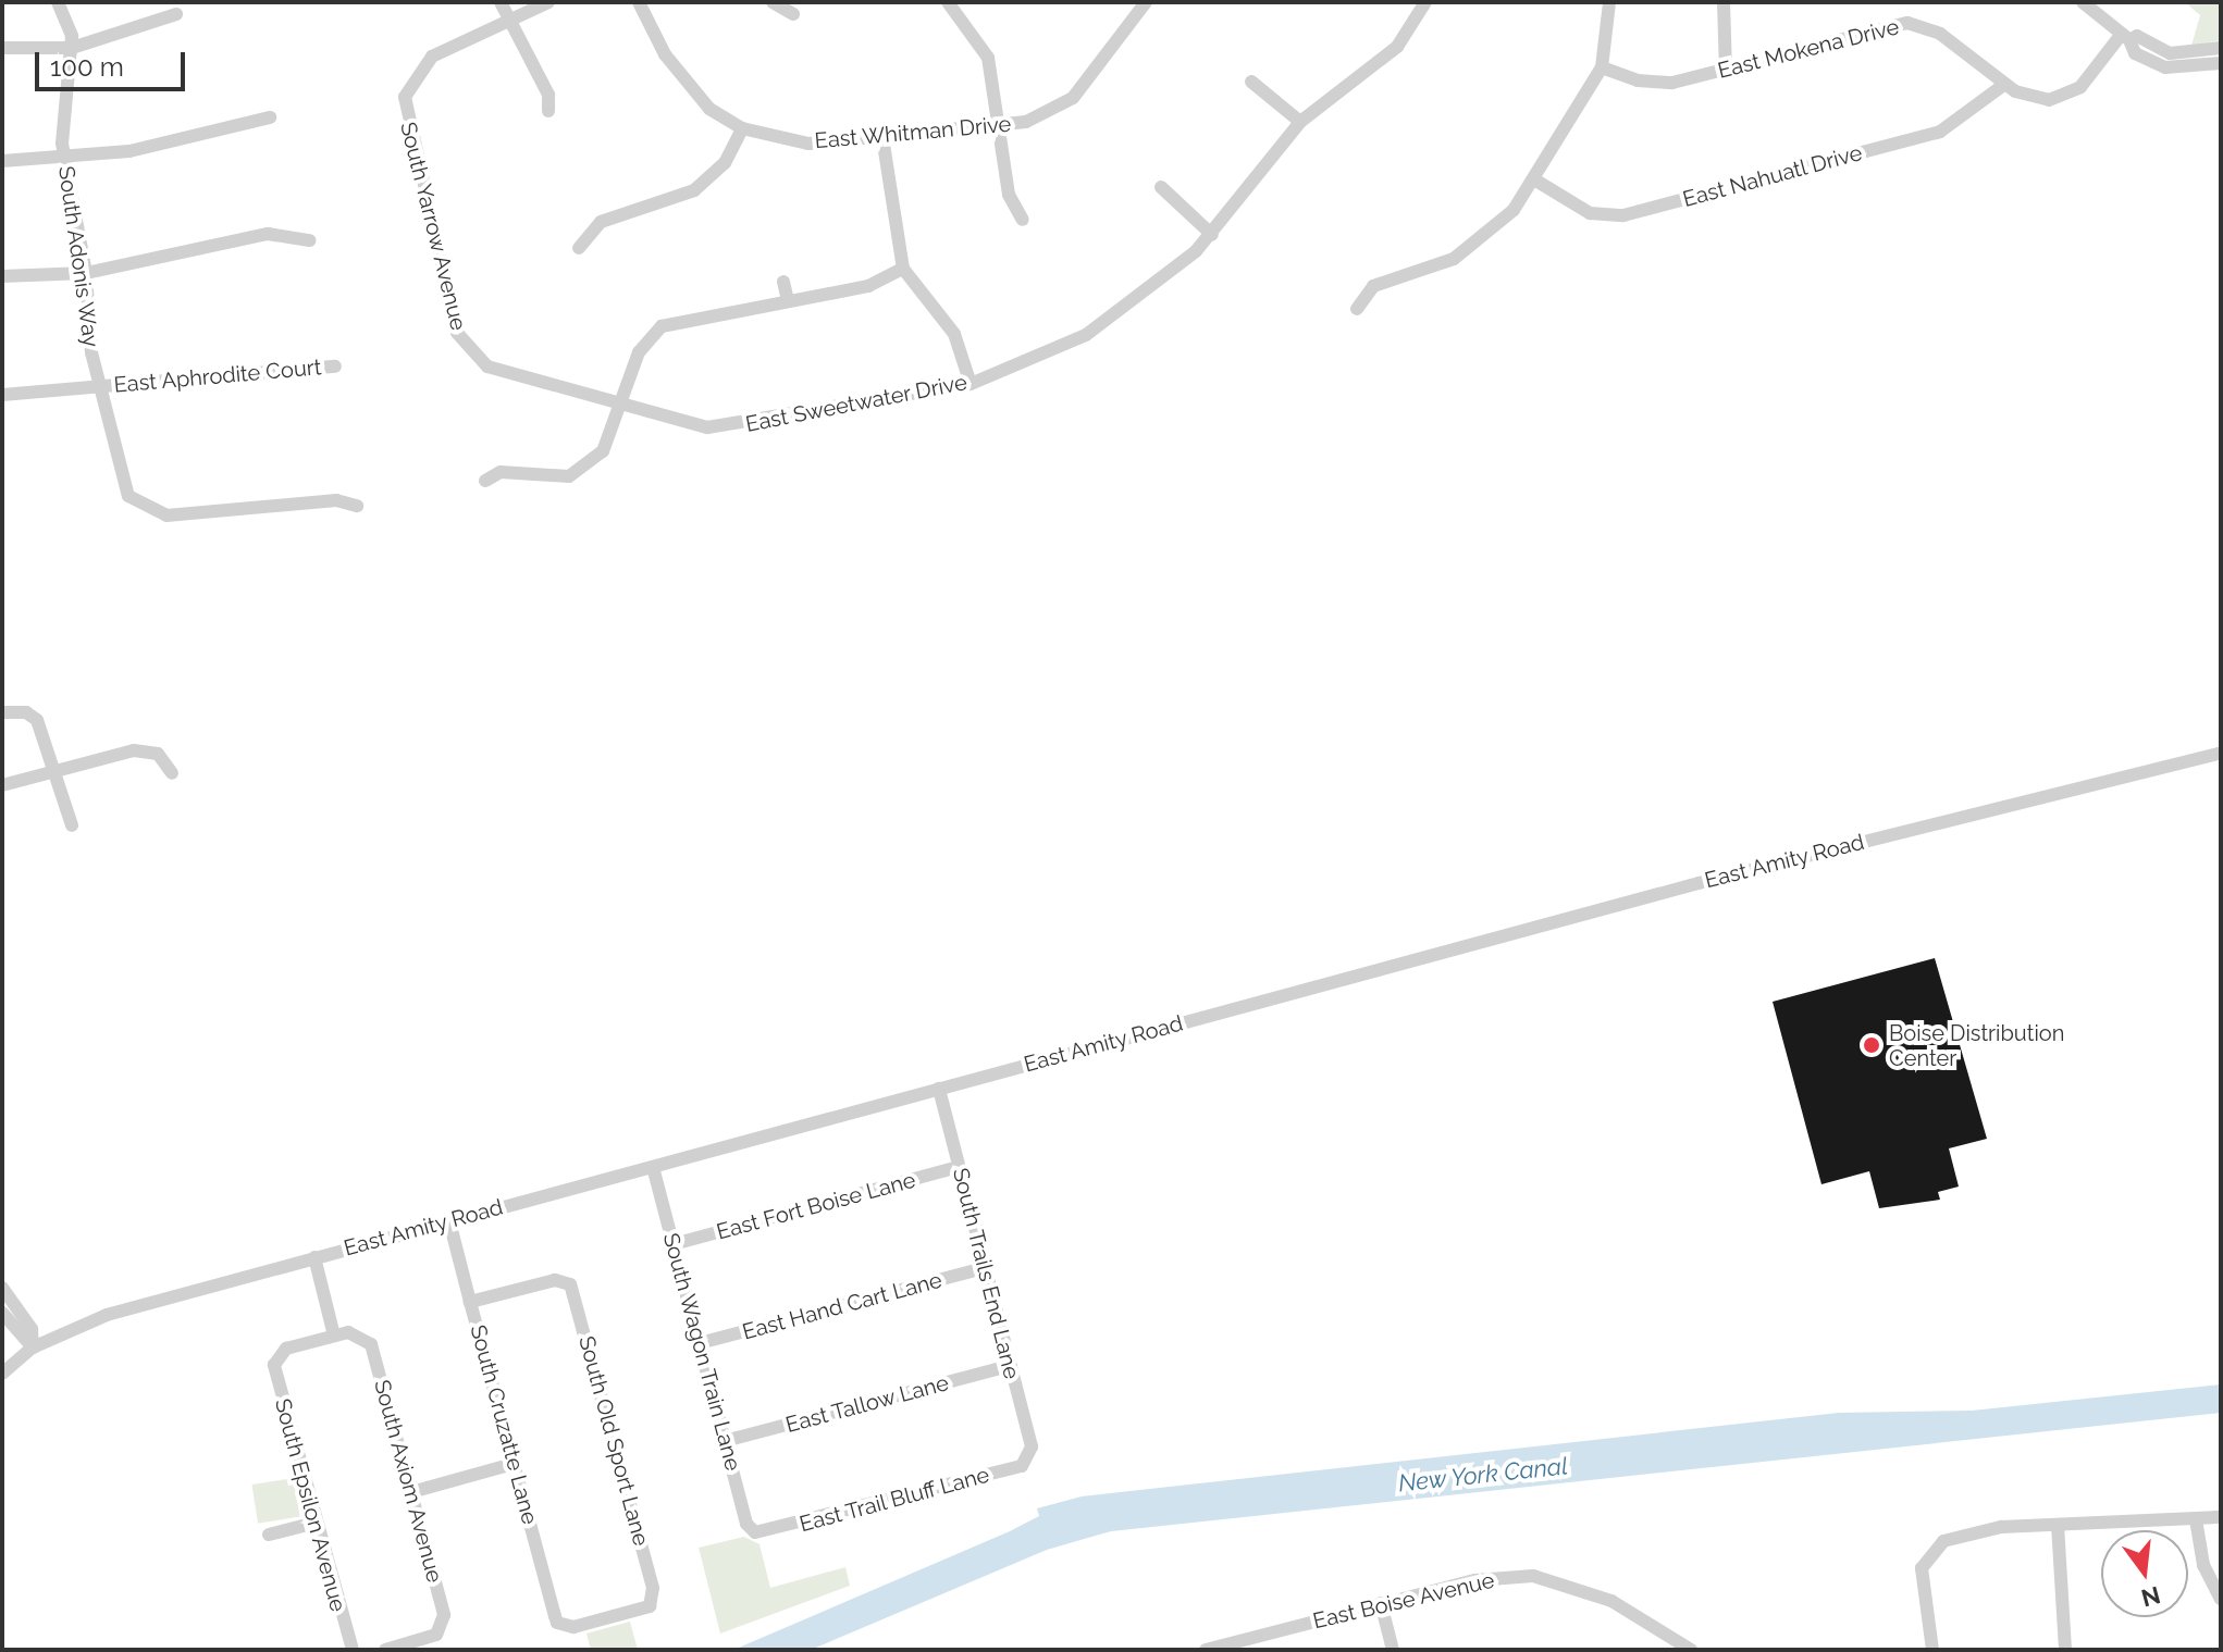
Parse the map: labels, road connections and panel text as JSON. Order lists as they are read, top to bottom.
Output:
{
  "streets": {
    "street": [
      "East Mokena Drive",
      "East Whitman Drive",
      "East Nahuatl Drive",
      "South Yarrow Avenue",
      "South Adonis Way",
      "East Aphrodite Court",
      "East Sweetwater Drive",
      "East Amity Road",
      "East Fort Boise Lane",
      "South Trails End Lane",
      "East Hand Cart Lane",
      "South Wagon Train Lane",
      "East Tallow Lane",
      "South Cruzatte Lane",
      "South Old Sport Lane",
      "South Axiom Avenue",
      "East Trail Bluff Lane",
      "South Epsilon Avenue",
      "East Boise Avenue"
    ]
  },
  "crossings": [
    ["East Mokena Drive", "East Nahuatl Drive"],
    ["South Yarrow Avenue", "East Sweetwater Drive"],
    ["South Adonis Way", "East Aphrodite Court"],
    ["East Amity Road", "South Trails End Lane"],
    ["East Amity Road", "South Wagon Train Lane"],
    ["East Amity Road", "South Cruzatte Lane"],
    ["East Fort Boise Lane", "South Trails End Lane"],
    ["East Fort Boise Lane", "South Wagon Train Lane"],
    ["South Trails End Lane", "East Hand Cart Lane"],
    ["South Trails End Lane", "East Tallow Lane"],
    ["South Trails End Lane", "East Trail Bluff Lane"],
    ["East Hand Cart Lane", "South Wagon Train Lane"],
    ["South Wagon Train Lane", "East Tallow Lane"],
    ["South Wagon Train Lane", "East Trail Bluff Lane"],
    ["South Cruzatte Lane", "South Old Sport Lane"],
    ["South Axiom Avenue", "South Epsilon Avenue"]
  ],
  "water": ["New York Canal"],
  "places": ["Boise Distribution Center"],
  "scale_bar": "100 m",
  "north": "bottom"
}
